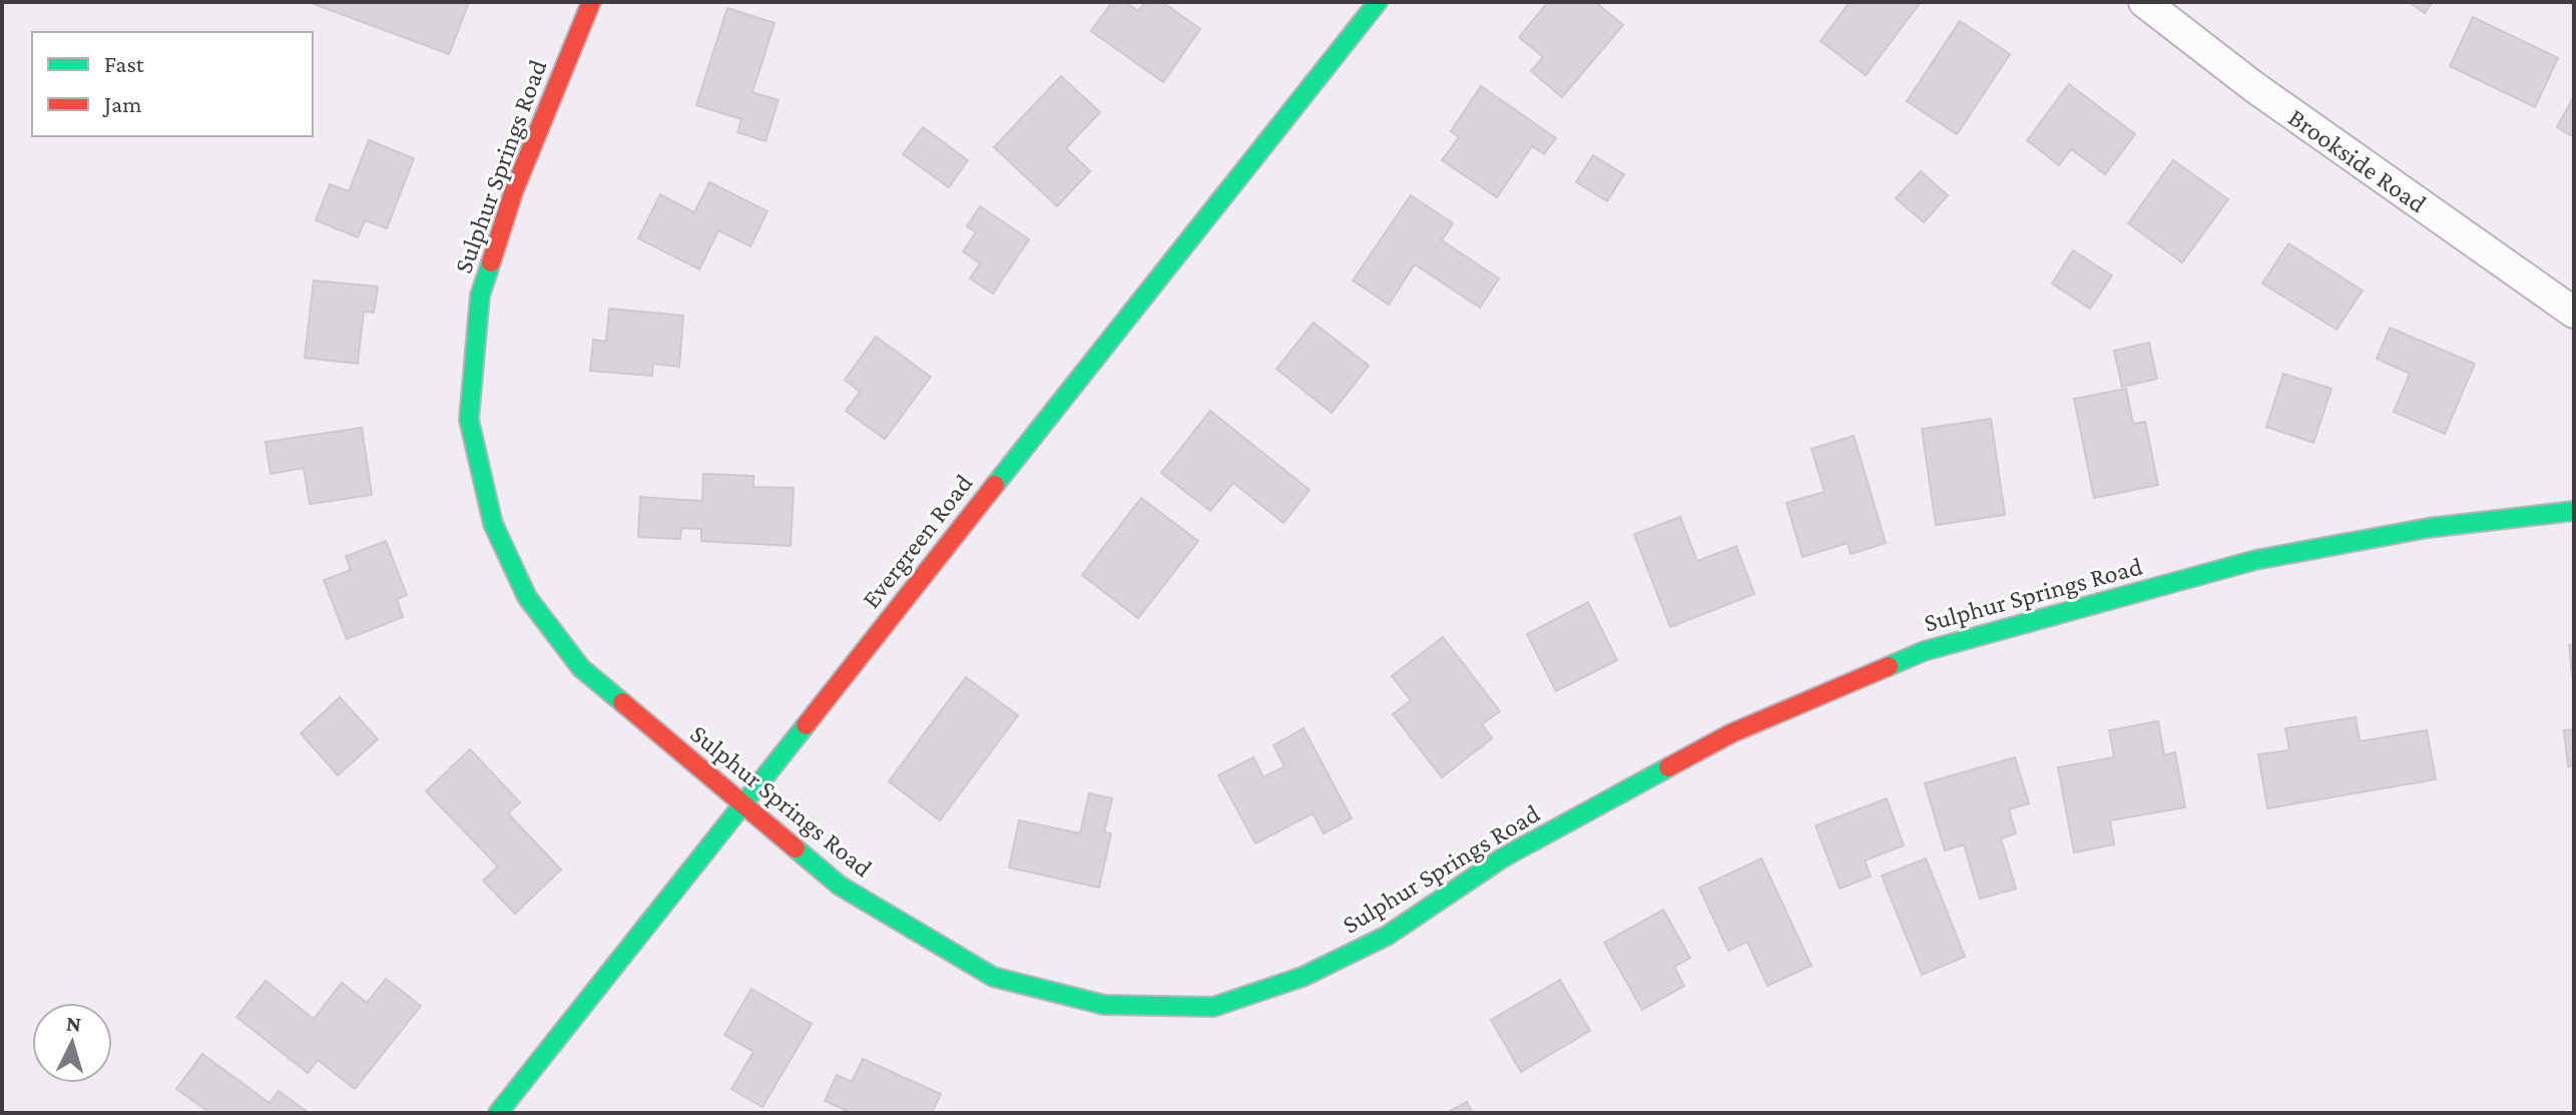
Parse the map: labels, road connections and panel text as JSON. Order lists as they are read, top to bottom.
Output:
{
  "streets": {
    "street": ["Brookside Road", "Sulphur Springs Road", "Evergreen Road"]
  },
  "crossings": [
    ["Sulphur Springs Road", "Evergreen Road"]
  ],
  "legend": ["Fast", "Jam"],
  "north": "top"
}
